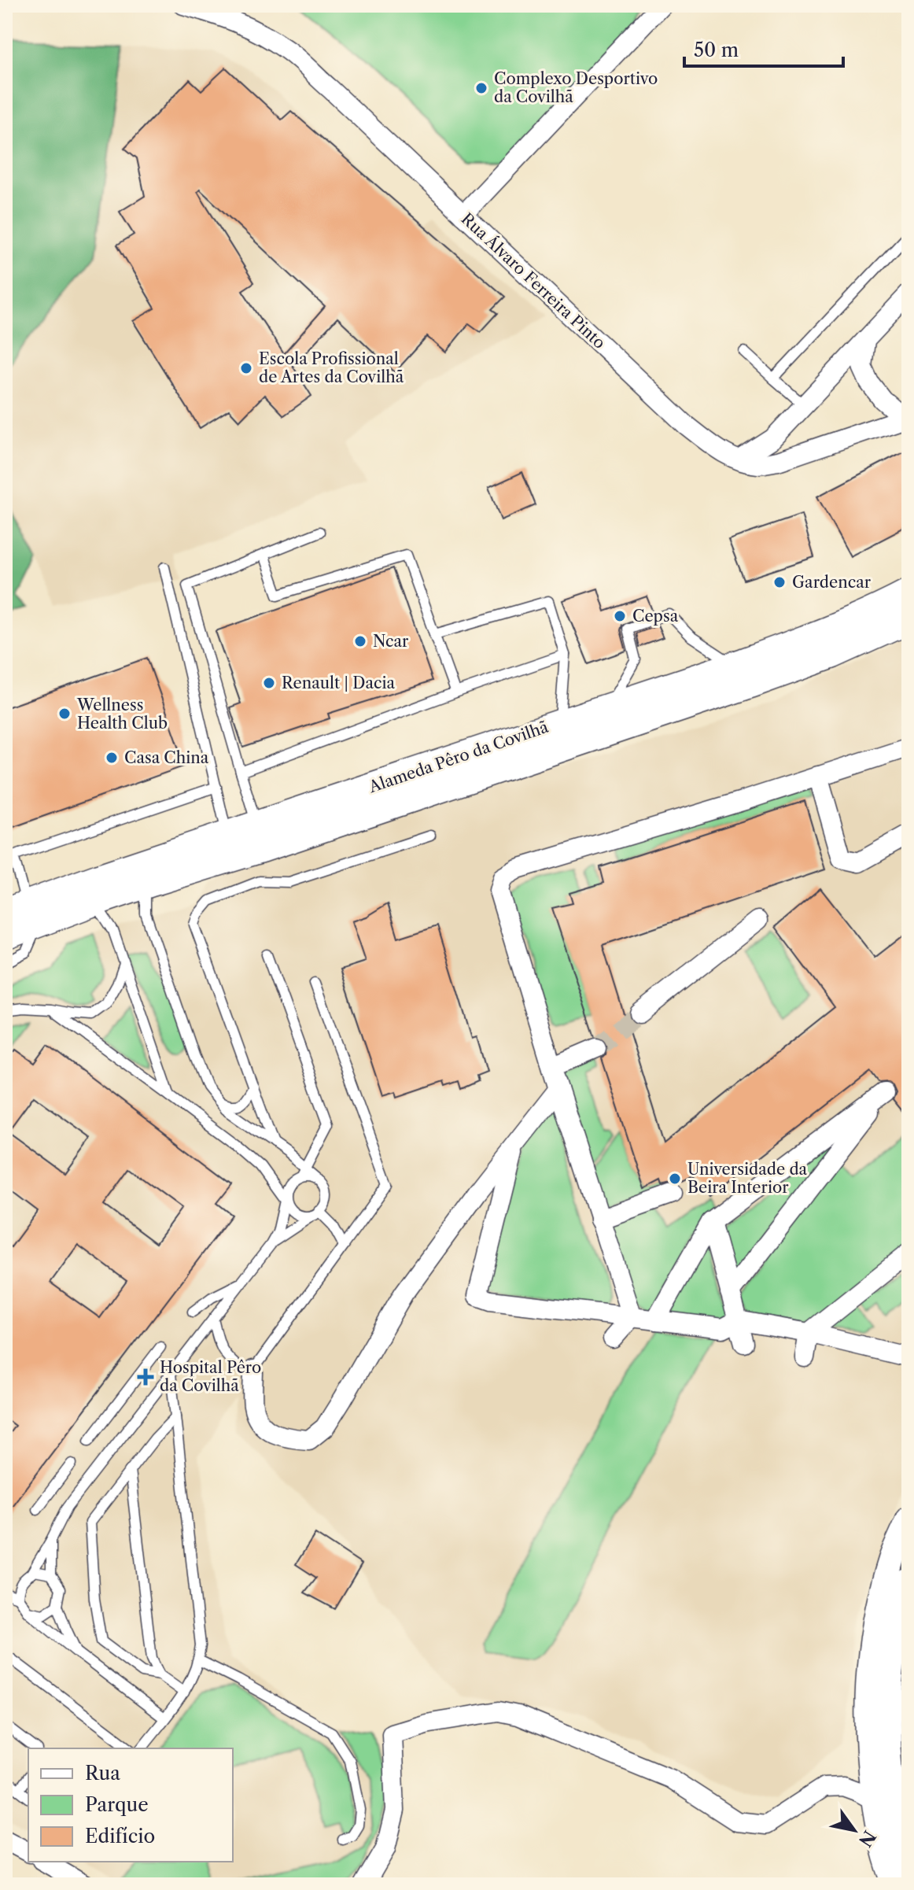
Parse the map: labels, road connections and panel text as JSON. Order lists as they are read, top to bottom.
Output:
{
  "streets": {
    "main road": ["Alameda Pêro da Covilhã"],
    "street": ["Rua Álvaro Ferreira Pinto"]
  },
  "places": {
    "other": [
      "Complexo Desportivo da Covilhã",
      "Escola Profissional de Artes da Covilhã",
      "Gardencar",
      "Cepsa",
      "Ncar",
      "Renault | Dacia",
      "Wellness Health Club",
      "Casa China",
      "Universidade da Beira Interior"
    ],
    "health": ["Hospital Pêro da Covilhã"]
  },
  "legend": ["Rua", "Parque", "Edifício"],
  "scale_bar": "50 m",
  "north": "bottom right"
}
